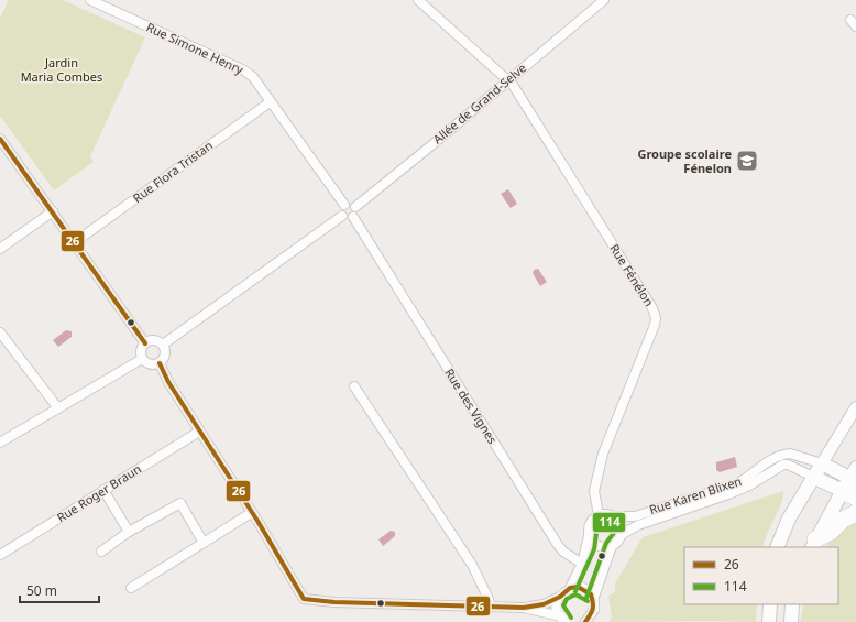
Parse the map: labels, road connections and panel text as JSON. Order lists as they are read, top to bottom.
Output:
{
  "streets": {
    "street": [
      "Rue Simone Henry",
      "Allée de Grand-Selve",
      "Rue Flora Tristan",
      "Rue Fénélon",
      "Rue des Vignes",
      "Rue Roger Braun",
      "Rue Karen Blixen"
    ]
  },
  "crossings": [
    ["Rue Simone Henry", "Allée de Grand-Selve"],
    ["Rue Simone Henry", "Rue Flora Tristan"],
    ["Rue Simone Henry", "Rue des Vignes"],
    ["Allée de Grand-Selve", "Rue Fénélon"],
    ["Allée de Grand-Selve", "Rue des Vignes"],
    ["Rue Fénélon", "Rue Karen Blixen"]
  ],
  "parks": ["Jardin Maria Combes"],
  "places": {
    "school or university": ["Groupe scolaire Fénelon"]
  },
  "lines": ["transit line 26", "transit line 114"],
  "legend": ["26", "114"],
  "scale_bar": "50 m"
}
